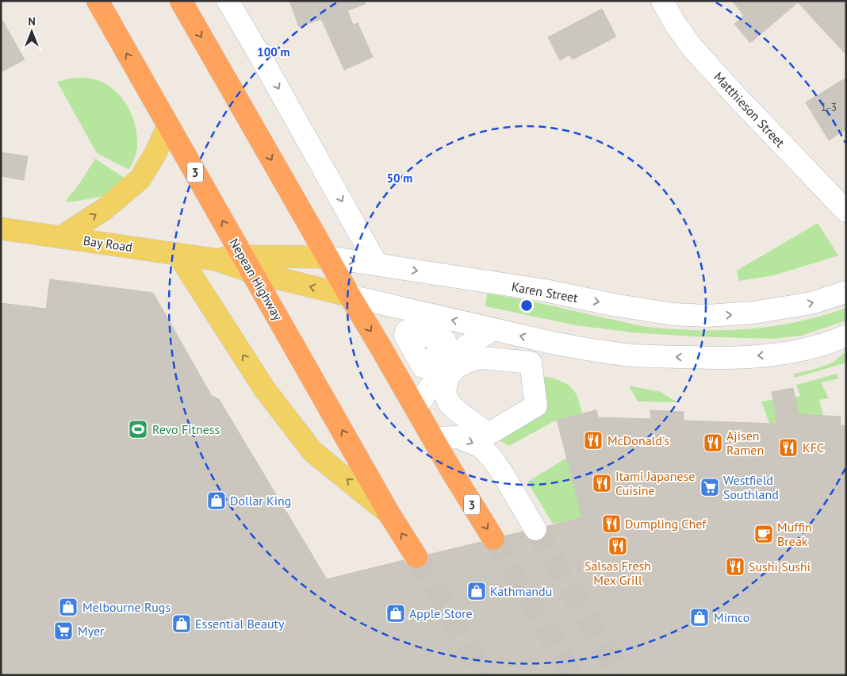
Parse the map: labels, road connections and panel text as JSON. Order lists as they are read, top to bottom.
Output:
{
  "streets": {
    "highway": ["3", "Nepean Highway"],
    "main road": ["Bay Road", "Karen Street"],
    "street": ["Matthieson Street"]
  },
  "crossings": [
    ["3", "Bay Road"],
    ["3", "Karen Street"],
    ["Bay Road", "Nepean Highway"],
    ["Bay Road", "Karen Street"],
    ["Nepean Highway", "Karen Street"]
  ],
  "one_way": ["Karen Street"],
  "places": {
    "sports": ["Revo Fitness"],
    "restaurant": [
      "McDonald's",
      "Ajisen Ramen",
      "KFC",
      "Itami Japanese Cuisine",
      "Dumpling Chef",
      "Salsas Fresh Mex Grill",
      "Sushi Sushi"
    ],
    "supermarket": ["Westfield Southland", "Myer"],
    "shop": [
      "Dollar King",
      "Kathmandu",
      "Melbourne Rugs",
      "Apple Store",
      "Mimco",
      "Essential Beauty"
    ],
    "cafe": ["Muffin Break"]
  },
  "house_numbers": ["1-3"],
  "north": "top",
  "rings": ["100 m", "50 m"]
}
